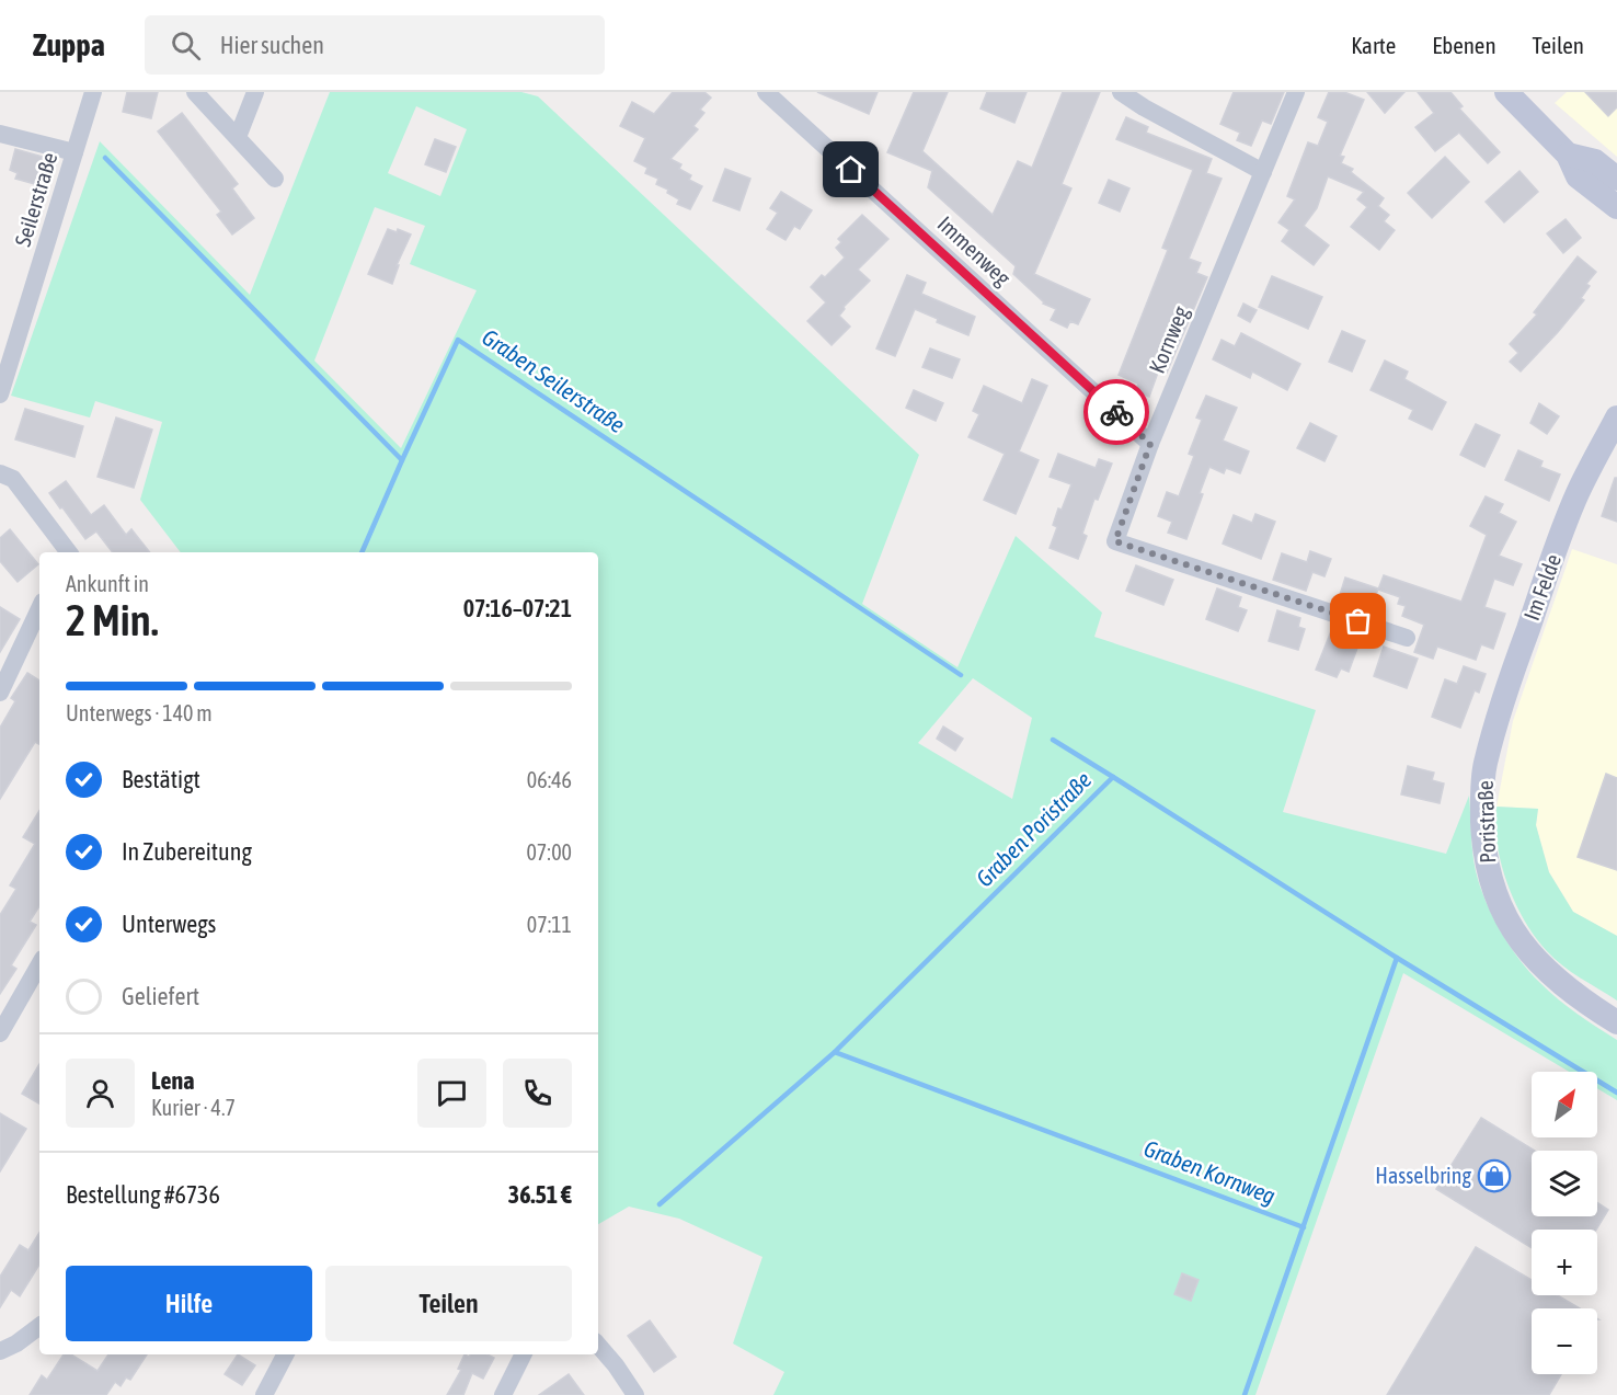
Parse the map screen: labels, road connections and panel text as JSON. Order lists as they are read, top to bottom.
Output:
{
  "streets": {
    "main road": ["Im Felde", "Poristraße"],
    "street": ["Seilerstraße", "Immenweg", "Kornweg"]
  },
  "crossings": [
    ["Immenweg", "Kornweg"],
    ["Im Felde", "Poristraße"]
  ],
  "water": ["Graben Seilerstraße", "Graben Poristraße", "Graben Kornweg"],
  "places": {
    "shop": ["Hasselbring"]
  },
  "north": "top right",
  "page": {
    "header": "Zuppa",
    "search": "Hier suchen",
    "nav": ["Karte", "Ebenen", "Teilen"],
    "heading": ["2 Min.", "Ankunft in", "07:16–07:21"],
    "panel": [
      "Lena",
      "Kurier · 4.7",
      "Bestellung #6736",
      "36.51 €"
    ],
    "bar": "Unterwegs · 140 m",
    "list": [
      ["Bestätigt", "06:46"],
      ["In Zubereitung", "07:00"],
      ["Unterwegs", "07:11"],
      "Geliefert"
    ],
    "map_buttons": ["+", "−"],
    "buttons": ["Hilfe", "Teilen"]
  }
}
